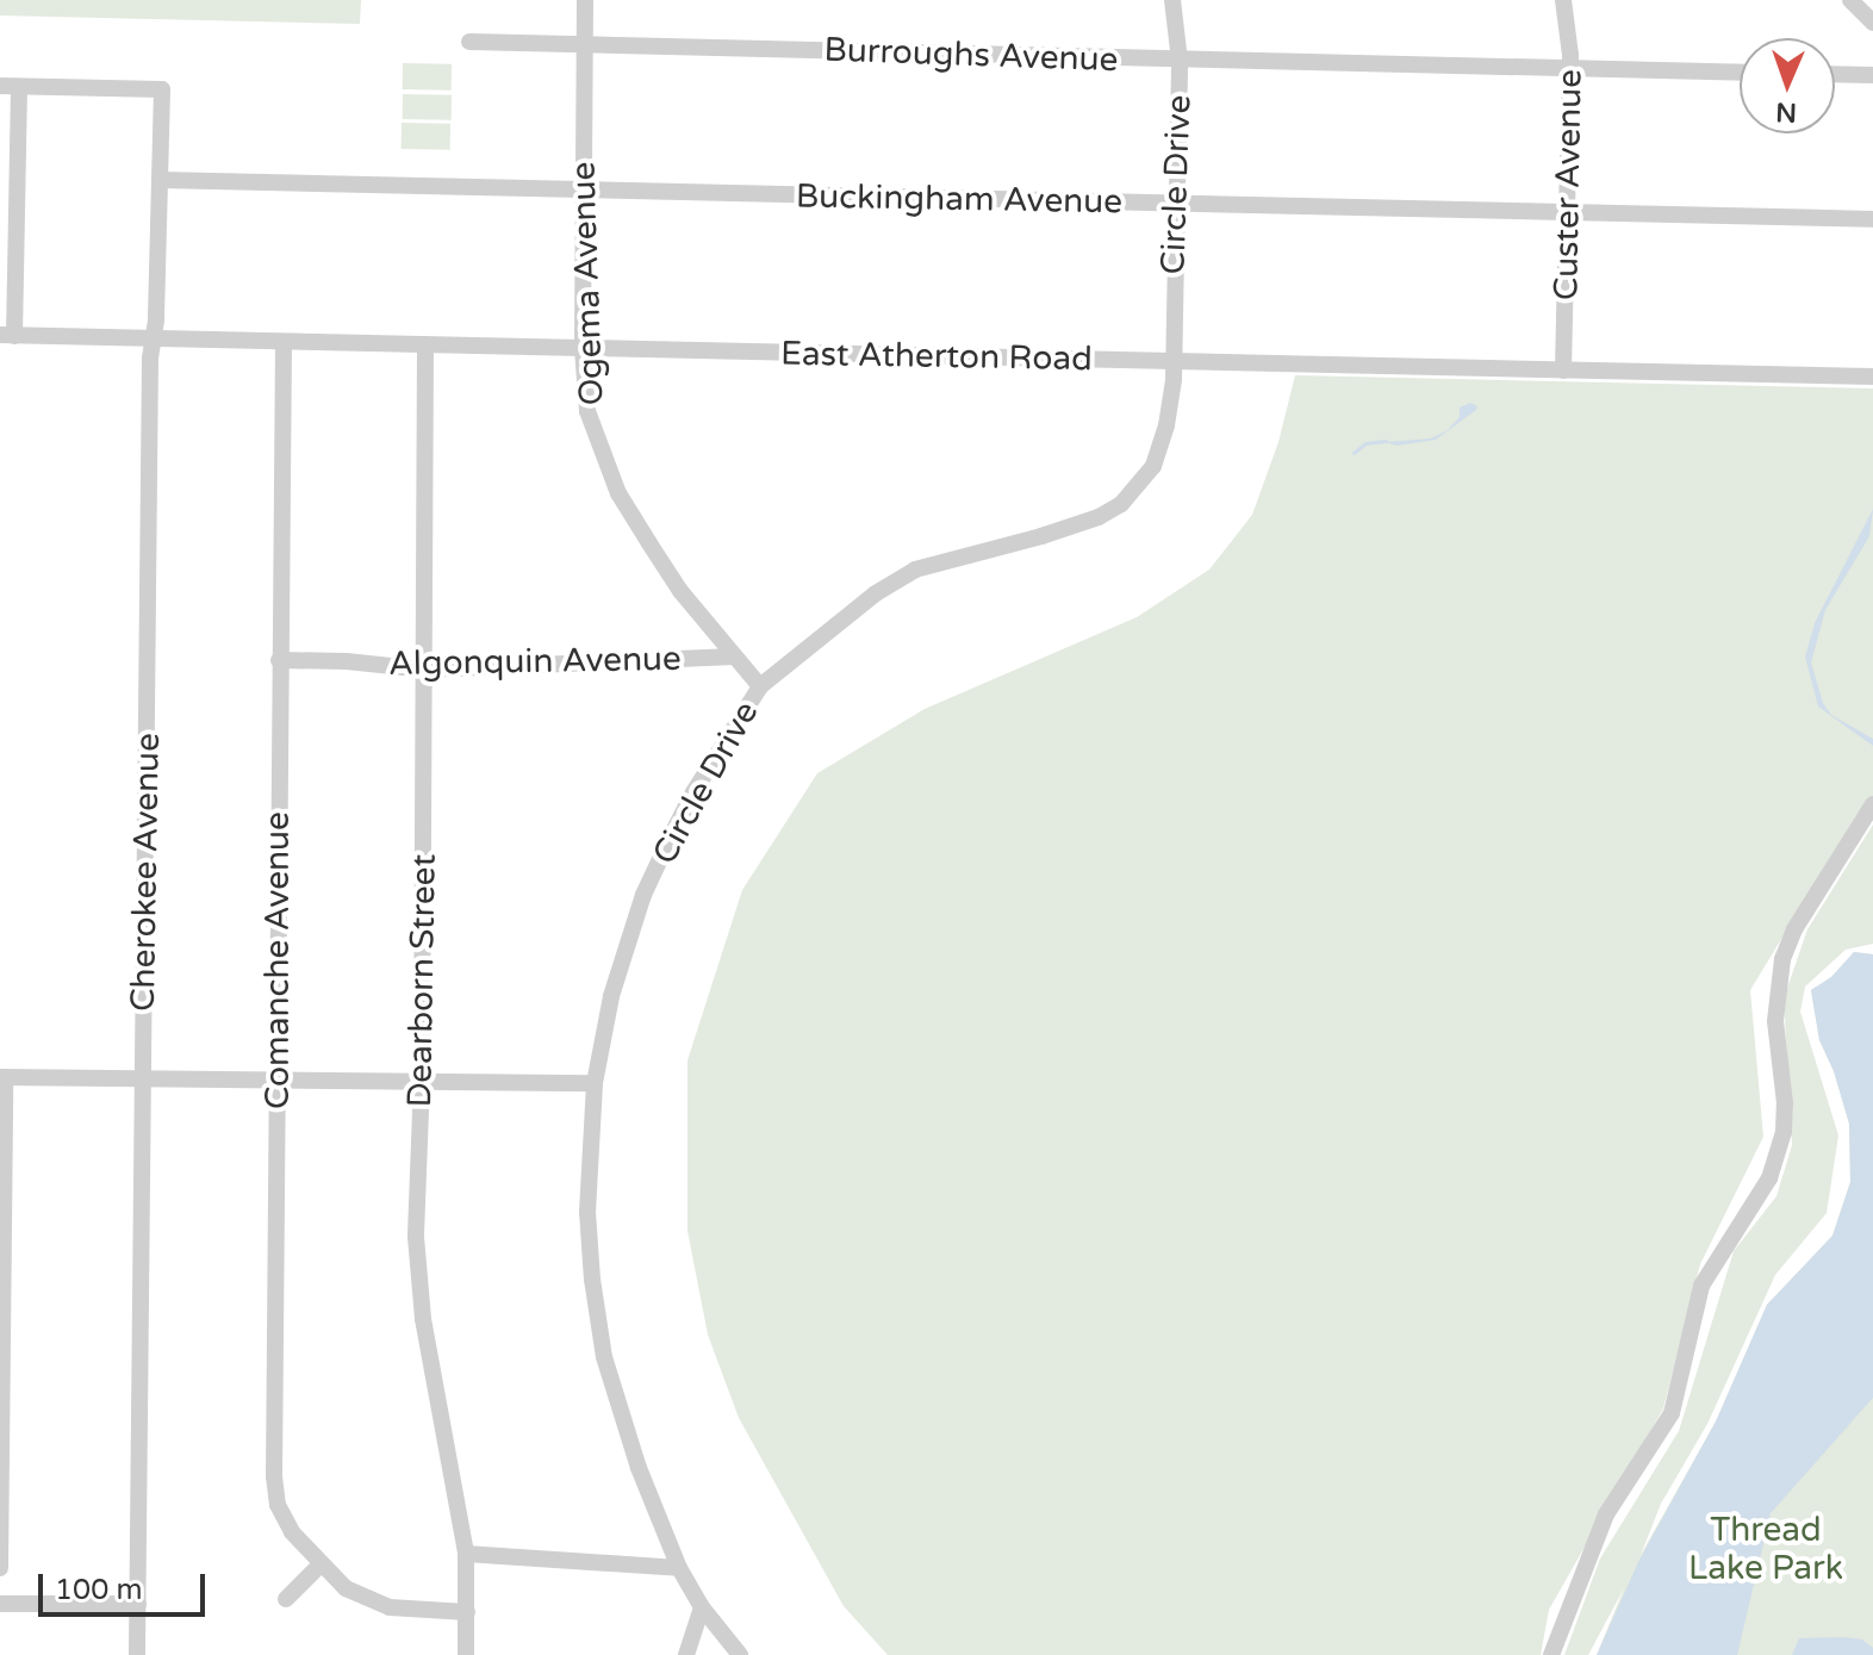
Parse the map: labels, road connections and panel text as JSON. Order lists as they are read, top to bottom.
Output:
{
  "streets": {
    "street": [
      "Burroughs Avenue",
      "Circle Drive",
      "Custer Avenue",
      "Buckingham Avenue",
      "Ogema Avenue",
      "East Atherton Road",
      "Algonquin Avenue",
      "Cherokee Avenue",
      "Comanche Avenue",
      "Dearborn Street"
    ]
  },
  "crossings": [
    ["Burroughs Avenue", "Circle Drive"],
    ["Burroughs Avenue", "Custer Avenue"],
    ["Burroughs Avenue", "Ogema Avenue"],
    ["Circle Drive", "Buckingham Avenue"],
    ["Circle Drive", "Ogema Avenue"],
    ["Circle Drive", "East Atherton Road"],
    ["Custer Avenue", "Buckingham Avenue"],
    ["Custer Avenue", "East Atherton Road"],
    ["Buckingham Avenue", "Ogema Avenue"],
    ["Buckingham Avenue", "Cherokee Avenue"],
    ["Ogema Avenue", "East Atherton Road"],
    ["Ogema Avenue", "Algonquin Avenue"],
    ["East Atherton Road", "Cherokee Avenue"],
    ["East Atherton Road", "Comanche Avenue"],
    ["East Atherton Road", "Dearborn Street"],
    ["Algonquin Avenue", "Comanche Avenue"],
    ["Algonquin Avenue", "Dearborn Street"],
    ["Comanche Avenue", "Dearborn Street"]
  ],
  "parks": ["Thread Lake Park"],
  "scale_bar": "100 m",
  "north": "bottom"
}
